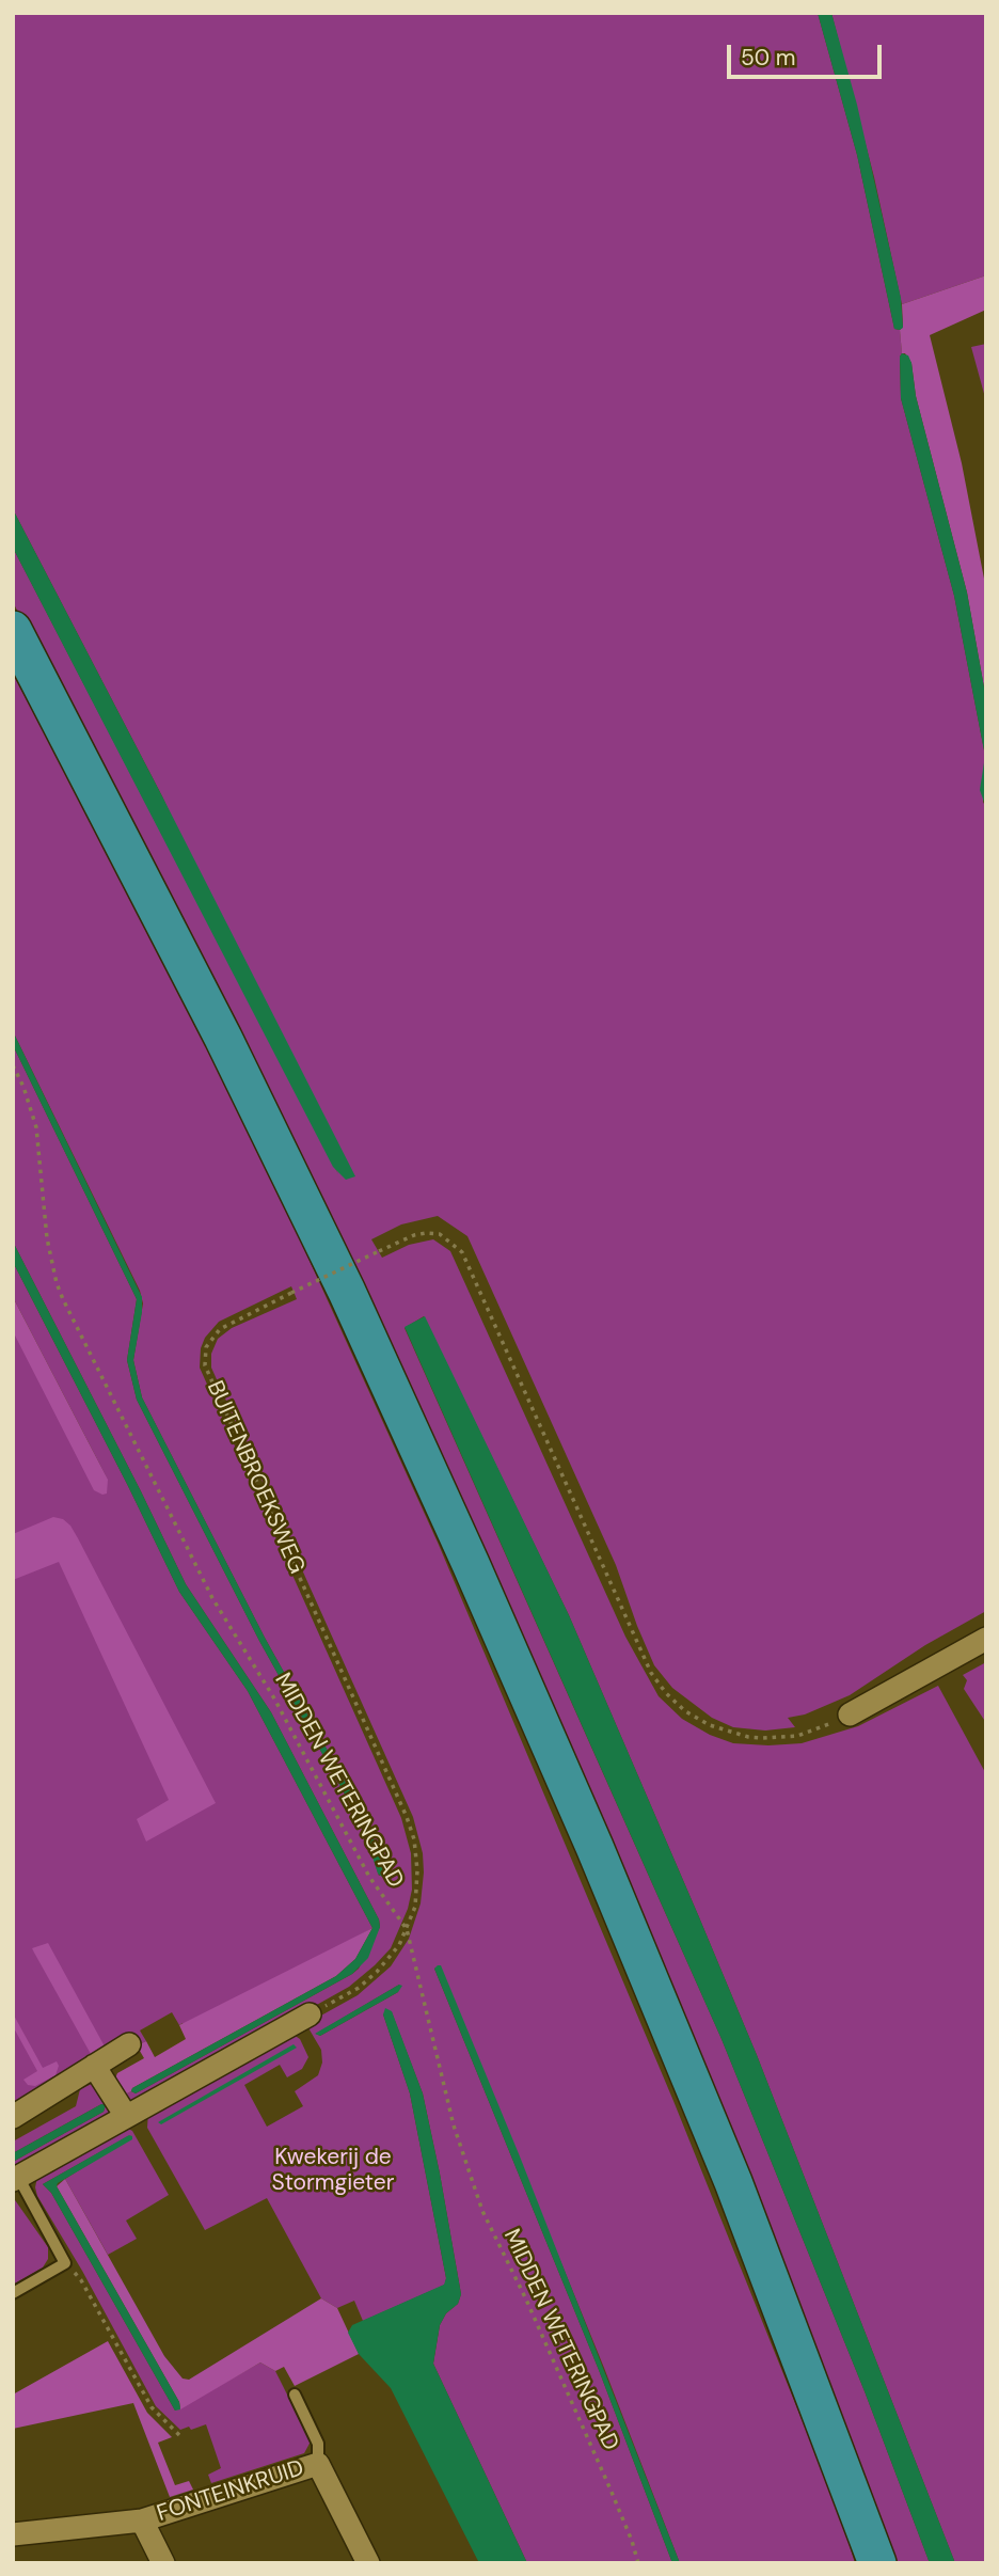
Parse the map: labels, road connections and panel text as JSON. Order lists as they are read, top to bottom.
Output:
{
  "streets": {
    "street": ["FONTEINKRUID"],
    "path": ["BUITENBROEKSWEG", "MIDDEN WETERINGPAD"]
  },
  "crossings": [
    ["BUITENBROEKSWEG", "MIDDEN WETERINGPAD"]
  ],
  "parks": ["Kwekerij de Stormgieter"],
  "scale_bar": "50 m"
}
